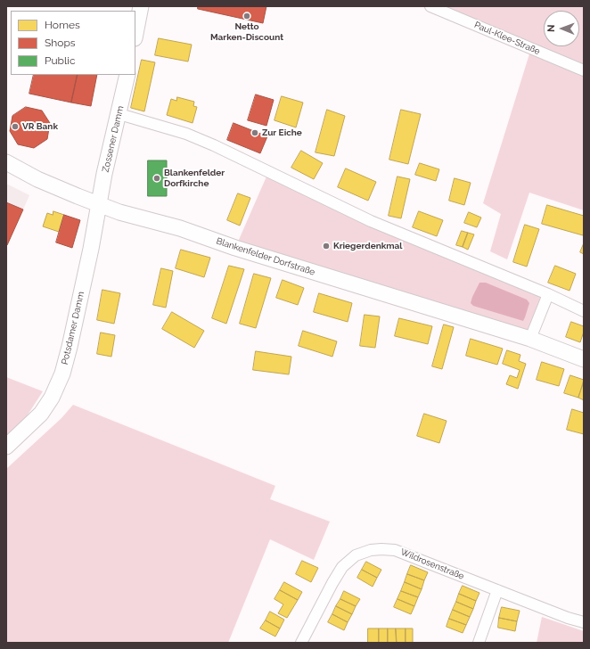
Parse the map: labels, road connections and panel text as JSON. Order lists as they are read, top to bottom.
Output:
{
  "streets": {
    "main road": ["Zossener Damm", "Blankenfelder Dorfstraße", "Potsdamer Damm"],
    "street": ["Paul-Klee-Straße", "Wildrosenstraße"]
  },
  "crossings": [
    ["Zossener Damm", "Blankenfelder Dorfstraße"],
    ["Zossener Damm", "Potsdamer Damm"],
    ["Blankenfelder Dorfstraße", "Potsdamer Damm"]
  ],
  "places": [
    "Netto Marken-Discount",
    "VR Bank",
    "Zur Eiche",
    "Blankenfelder Dorfkirche",
    "Kriegerdenkmal"
  ],
  "legend": ["Homes", "Shops", "Public"],
  "north": "left"
}
